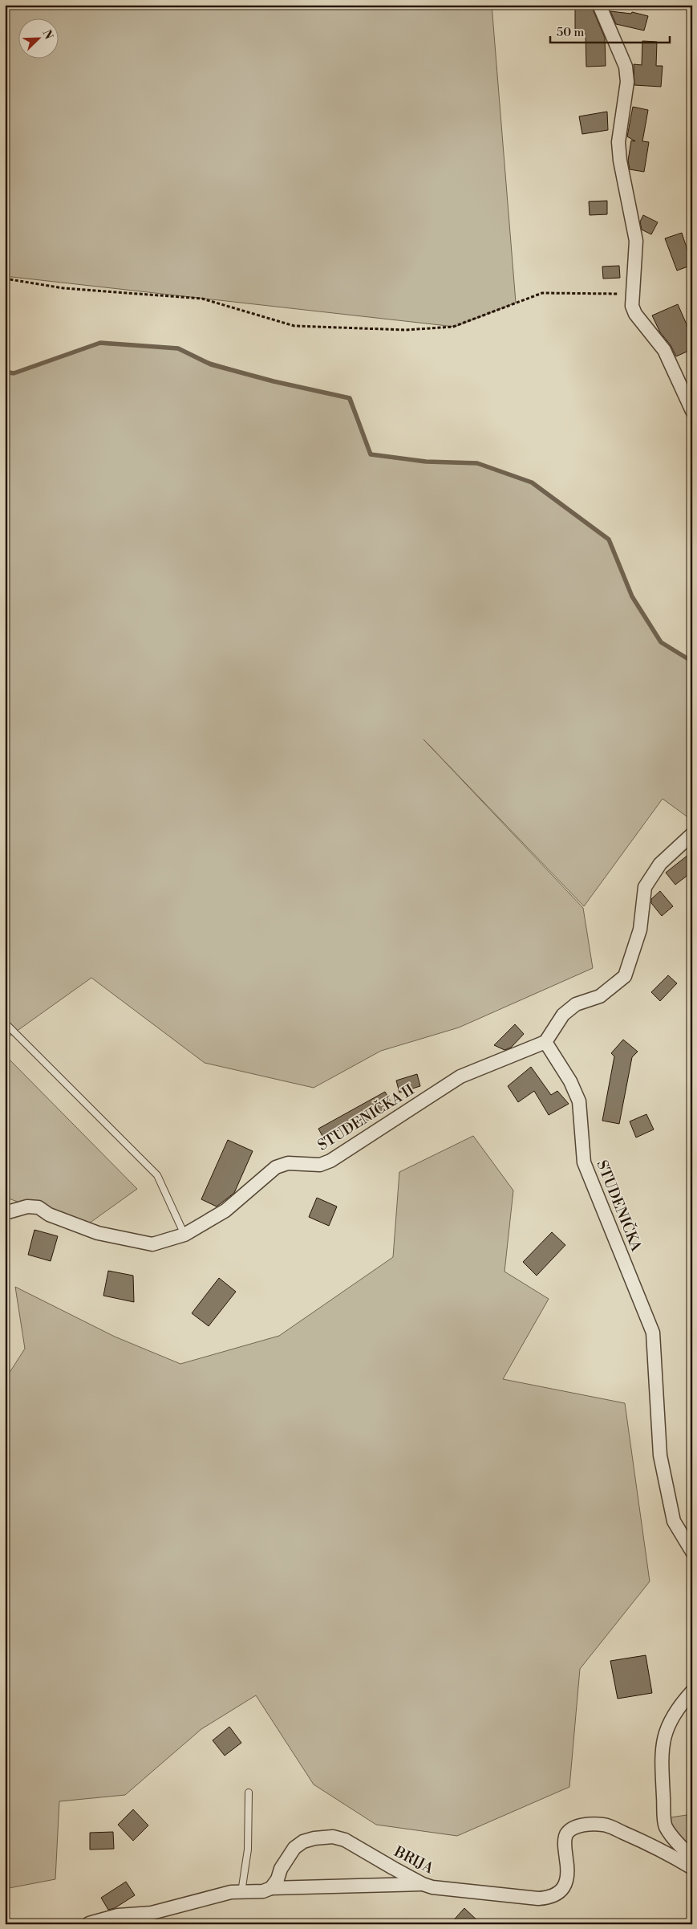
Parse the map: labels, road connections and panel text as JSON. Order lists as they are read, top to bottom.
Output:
{
  "streets": {
    "street": ["STUDENIČKA II", "STUDENIČKA", "BRIJA"]
  },
  "crossings": [
    ["STUDENIČKA II", "STUDENIČKA"]
  ],
  "scale_bar": "50 m",
  "north": "top right"
}
